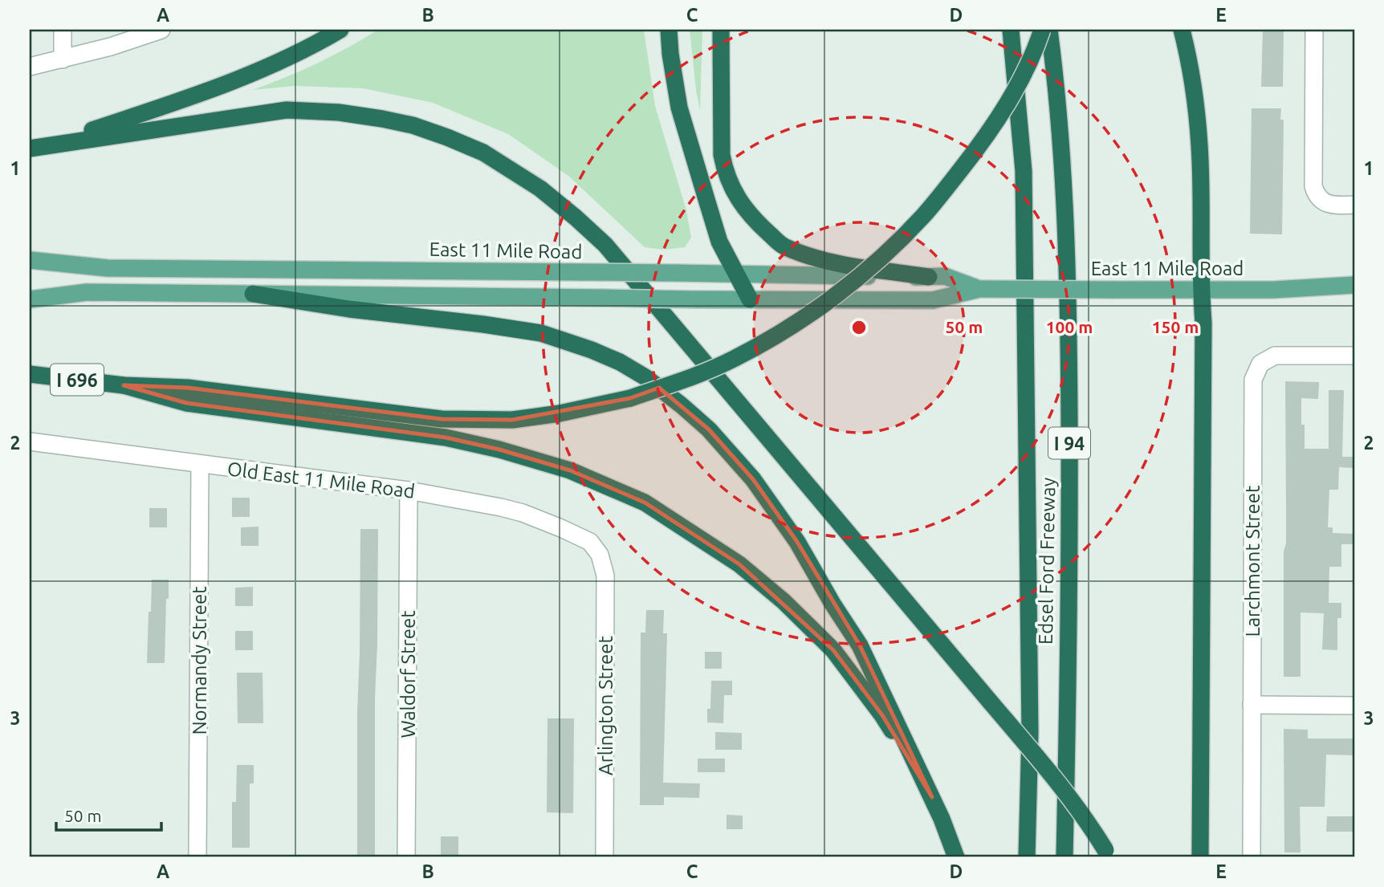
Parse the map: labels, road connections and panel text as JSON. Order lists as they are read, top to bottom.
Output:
{
  "streets": {
    "highway": ["I 696", "I 94", "Edsel Ford Freeway"],
    "main road": ["East 11 Mile Road"],
    "street": [
      "Old East 11 Mile Road",
      "Larchmont Street",
      "Normandy Street",
      "Waldorf Street",
      "Arlington Street"
    ]
  },
  "crossings": [
    ["Old East 11 Mile Road", "Normandy Street"],
    ["Old East 11 Mile Road", "Waldorf Street"],
    ["Old East 11 Mile Road", "Arlington Street"]
  ],
  "scale_bar": "50 m",
  "grid": {
    "columns": [
      "A",
      "B",
      "C",
      "D",
      "E"
    ],
    "rows": ["1", "2", "3"]
  },
  "rings": ["50 m", "100 m", "150 m"]
}
